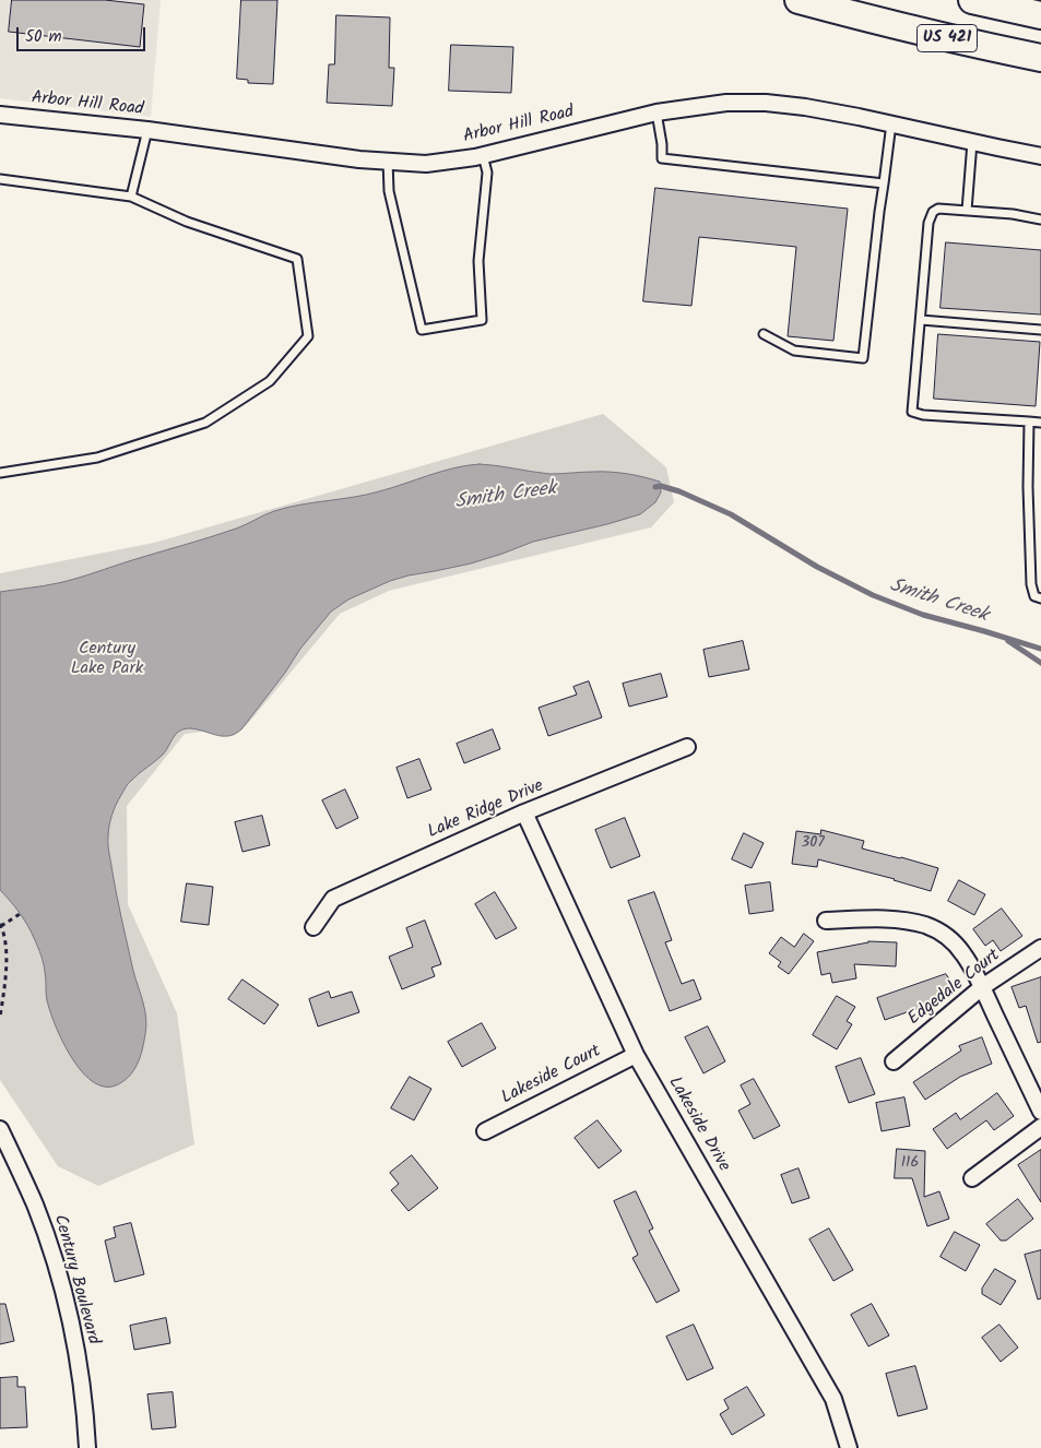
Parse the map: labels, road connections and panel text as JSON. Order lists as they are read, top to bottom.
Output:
{
  "streets": {
    "highway": ["US 421"],
    "street": [
      "Arbor Hill Road",
      "Lake Ridge Drive",
      "Edgedale Court",
      "Lakeside Court",
      "Lakeside Drive",
      "Century Boulevard"
    ]
  },
  "crossings": [
    ["Lake Ridge Drive", "Lakeside Drive"],
    ["Lakeside Court", "Lakeside Drive"]
  ],
  "water": ["Smith Creek"],
  "parks": ["Century Lake Park"],
  "house_numbers": ["307", "116"],
  "scale_bar": "50 m"
}
